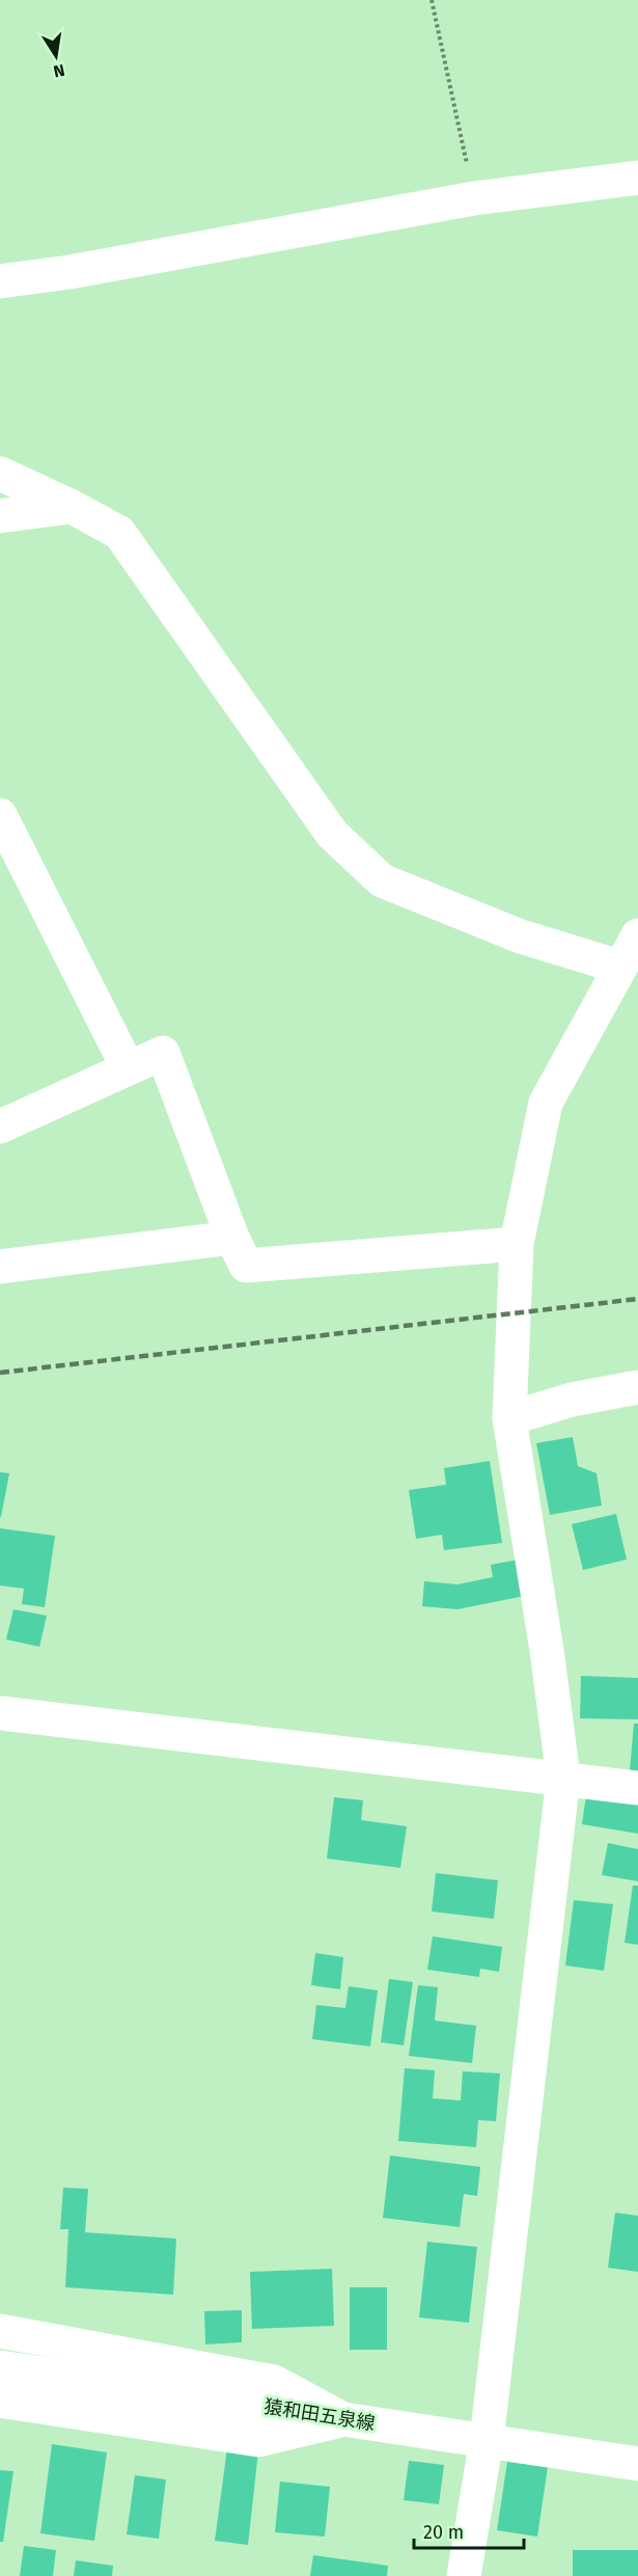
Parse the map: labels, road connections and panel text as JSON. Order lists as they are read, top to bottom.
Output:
{
  "streets": {
    "street": ["猿和田五泉線"]
  },
  "scale_bar": "20 m",
  "north": "bottom"
}
